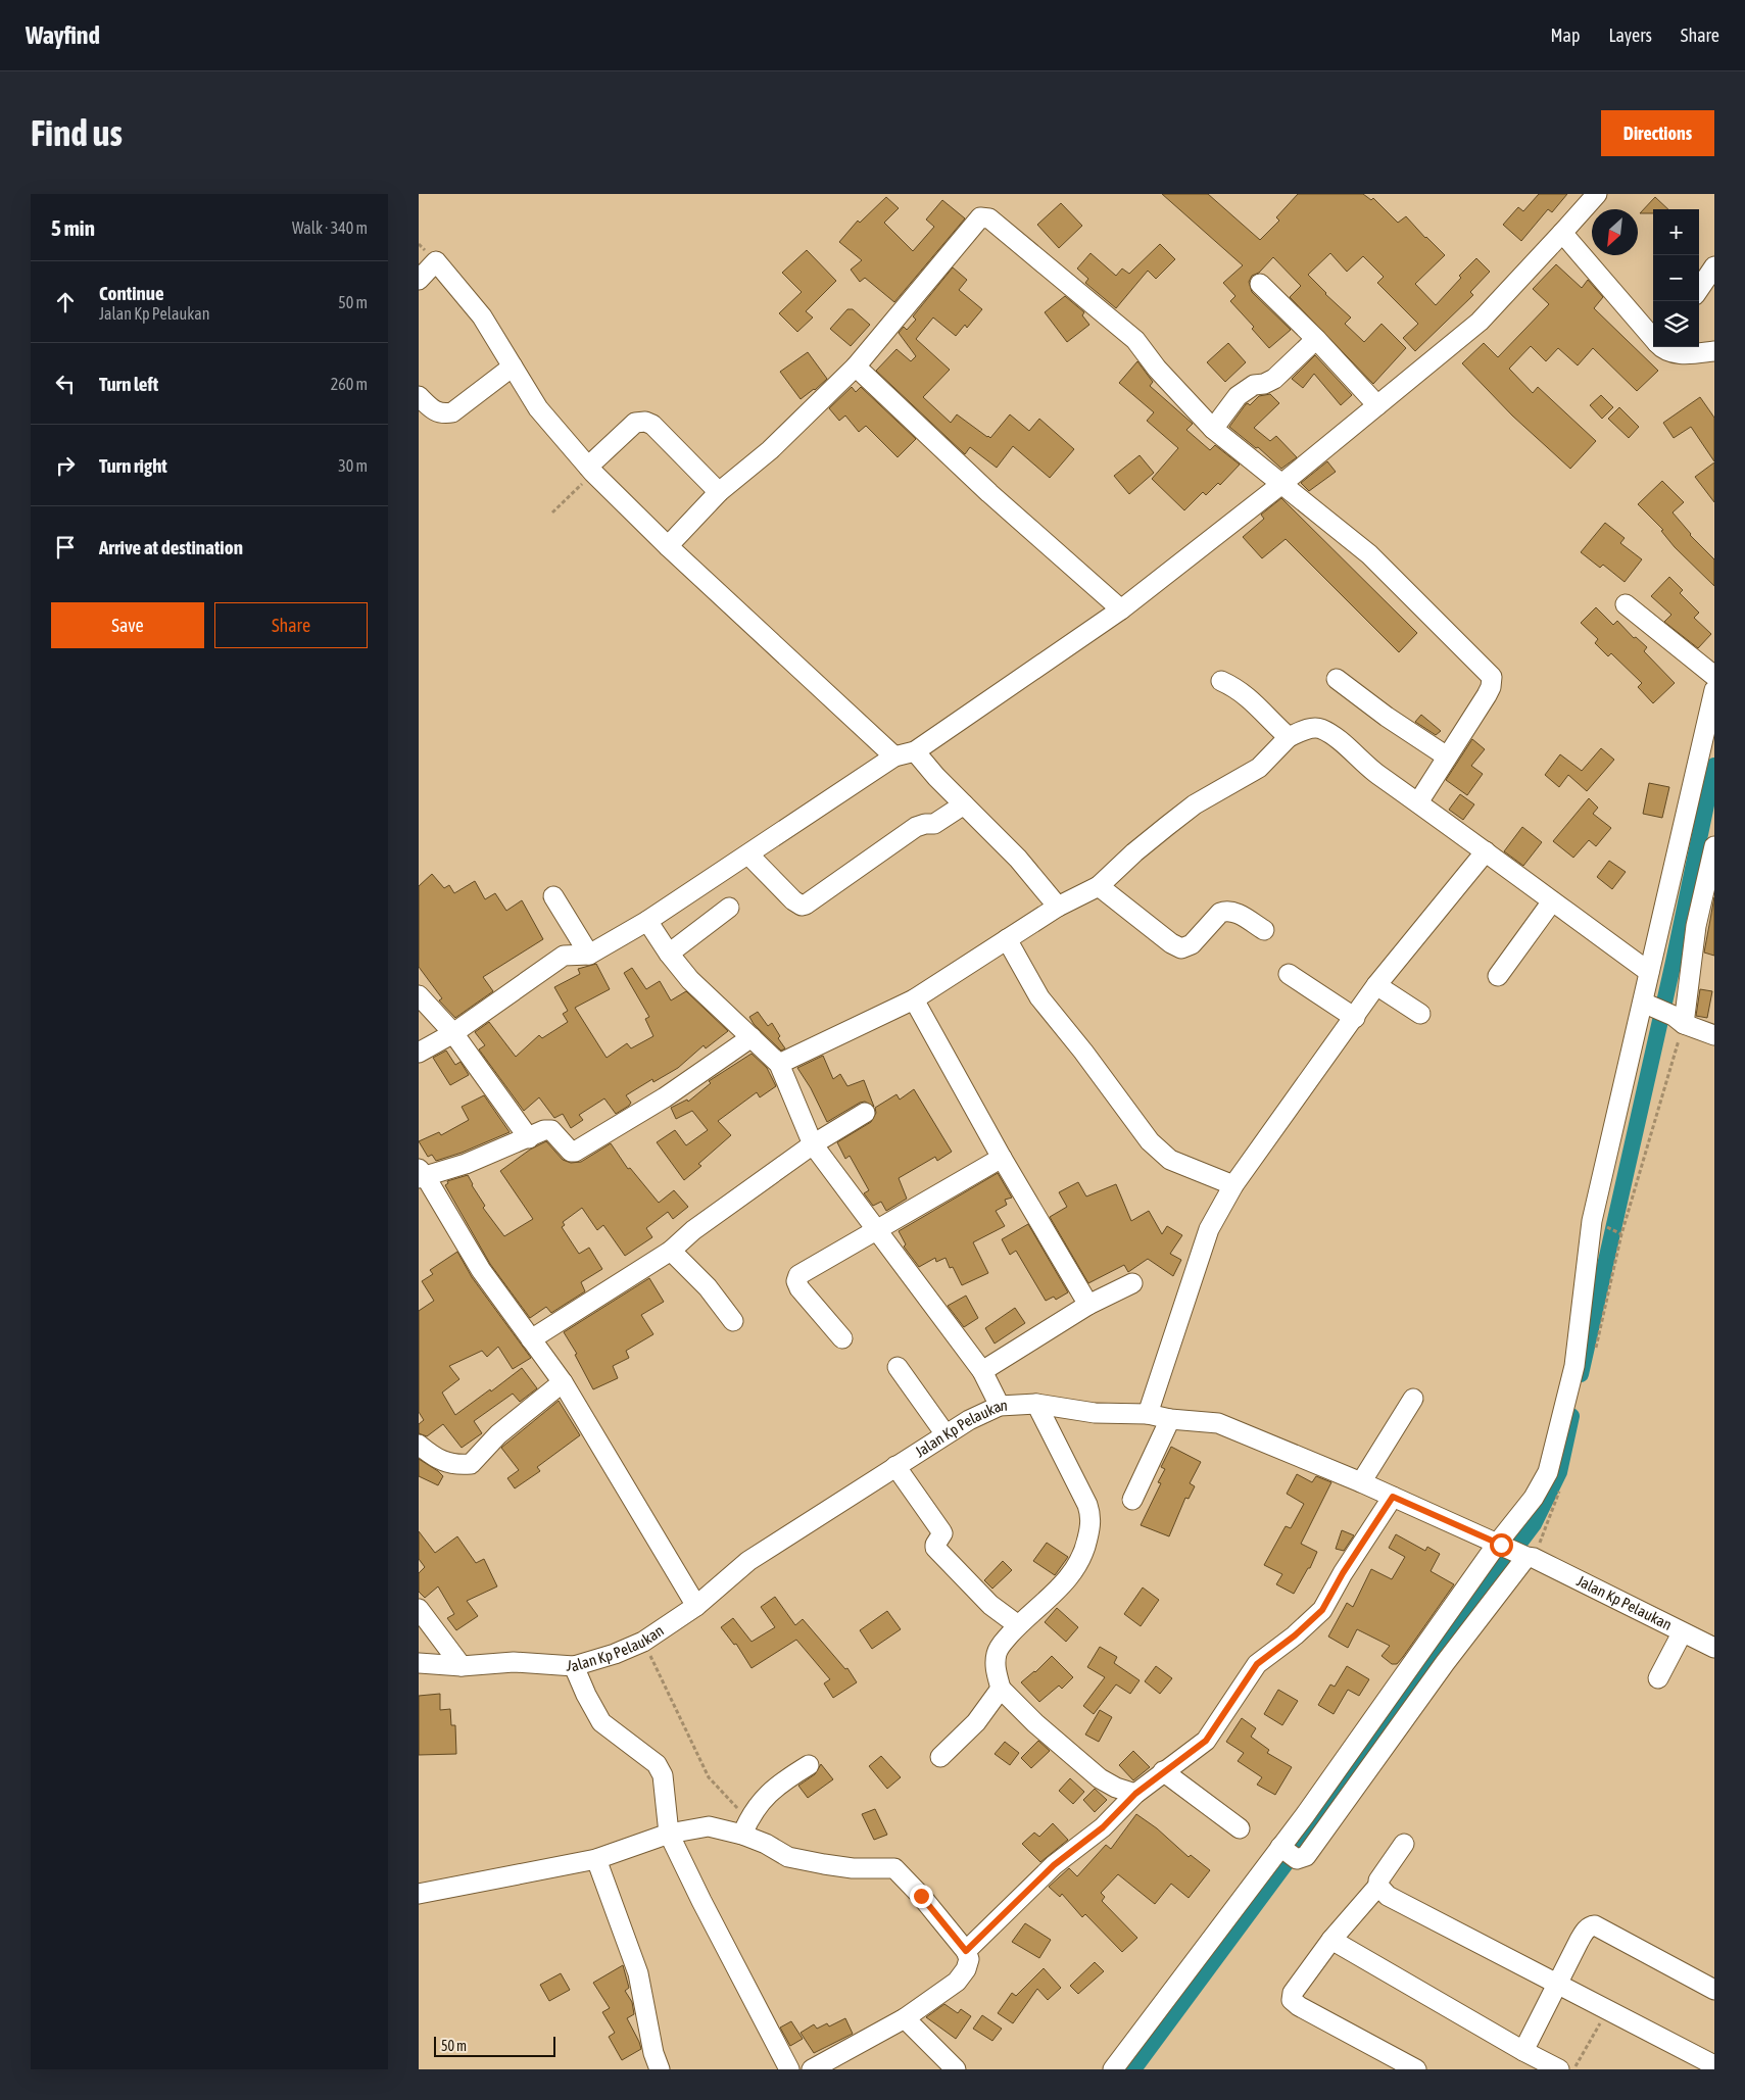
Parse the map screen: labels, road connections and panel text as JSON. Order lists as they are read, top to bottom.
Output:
{
  "streets": {
    "street": ["Jalan Kp Pelaukan"]
  },
  "scale_bar": "50 m",
  "north": "bottom left",
  "page": {
    "header": "Wayfind",
    "nav": ["Map", "Layers", "Share"],
    "buttons": [
      "Directions",
      ["Save", "Share"]
    ],
    "title": "Find us",
    "heading": ["5 min", "Walk · 340 m"],
    "map_buttons": ["+", "−"],
    "list": [
      ["Continue", "Jalan Kp Pelaukan", "50 m"],
      ["Turn left", "260 m"],
      ["Turn right", "30 m"],
      "Arrive at destination"
    ],
    "scale": "50 m"
  }
}
